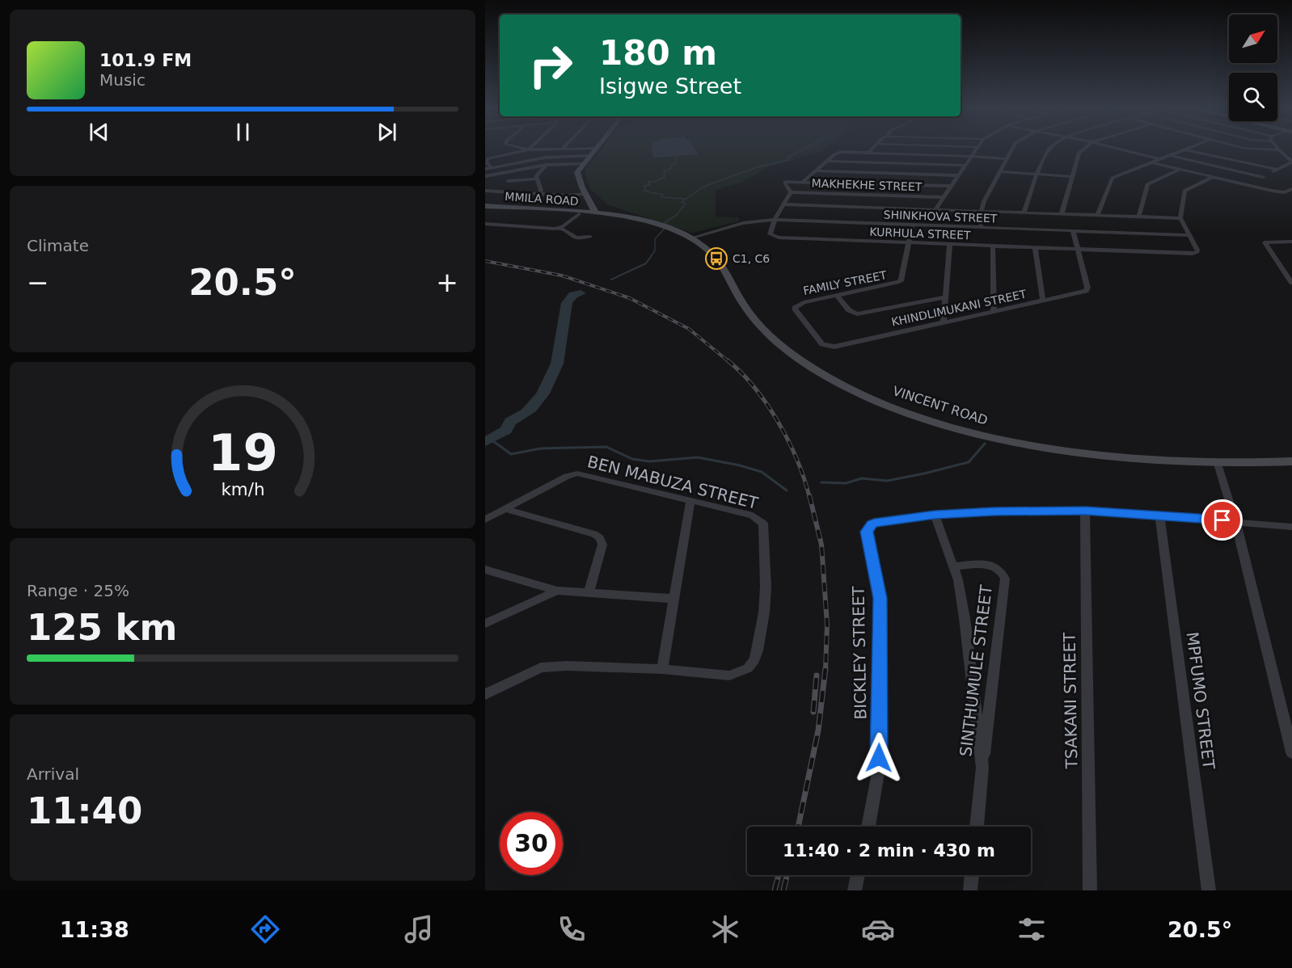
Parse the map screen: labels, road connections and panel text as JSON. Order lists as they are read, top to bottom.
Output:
{
  "streets": {
    "main road": ["MMILA ROAD", "VINCENT ROAD"],
    "street": [
      "MAKHEKHE STREET",
      "SHINKHOVA STREET",
      "KURHULA STREET",
      "FAMILY STREET",
      "KHINDLIMUKANI STREET",
      "BEN MABUZA STREET",
      "BICKLEY STREET",
      "SINTHUMULE STREET",
      "TSAKANI STREET",
      "MPFUMO STREET"
    ]
  },
  "crossings": [
    ["MMILA ROAD", "VINCENT ROAD"],
    ["SHINKHOVA STREET", "KURHULA STREET"],
    ["SHINKHOVA STREET", "FAMILY STREET"],
    ["SHINKHOVA STREET", "KHINDLIMUKANI STREET"],
    ["SHINKHOVA STREET", "VINCENT ROAD"],
    ["KURHULA STREET", "FAMILY STREET"],
    ["KURHULA STREET", "KHINDLIMUKANI STREET"],
    ["FAMILY STREET", "KHINDLIMUKANI STREET"],
    ["BICKLEY STREET", "SINTHUMULE STREET"]
  ],
  "places": {
    "bus stop": ["C1, C6"]
  },
  "north": "top right",
  "page": {
    "turn": ["180 m", "Isigwe Street"],
    "song": ["101.9 FM", "Music"],
    "tile": [
      "Climate",
      ["Range · 25%", "125 km"],
      ["Arrival", "11:40"]
    ],
    "heat": ["−", "20.5°", "+"],
    "limit": "30",
    "trip": "11:40 · 2 min · 430 m",
    "tabs": ["11:38", "20.5°"],
    "gauge": ["19", "km/h"]
  }
}
